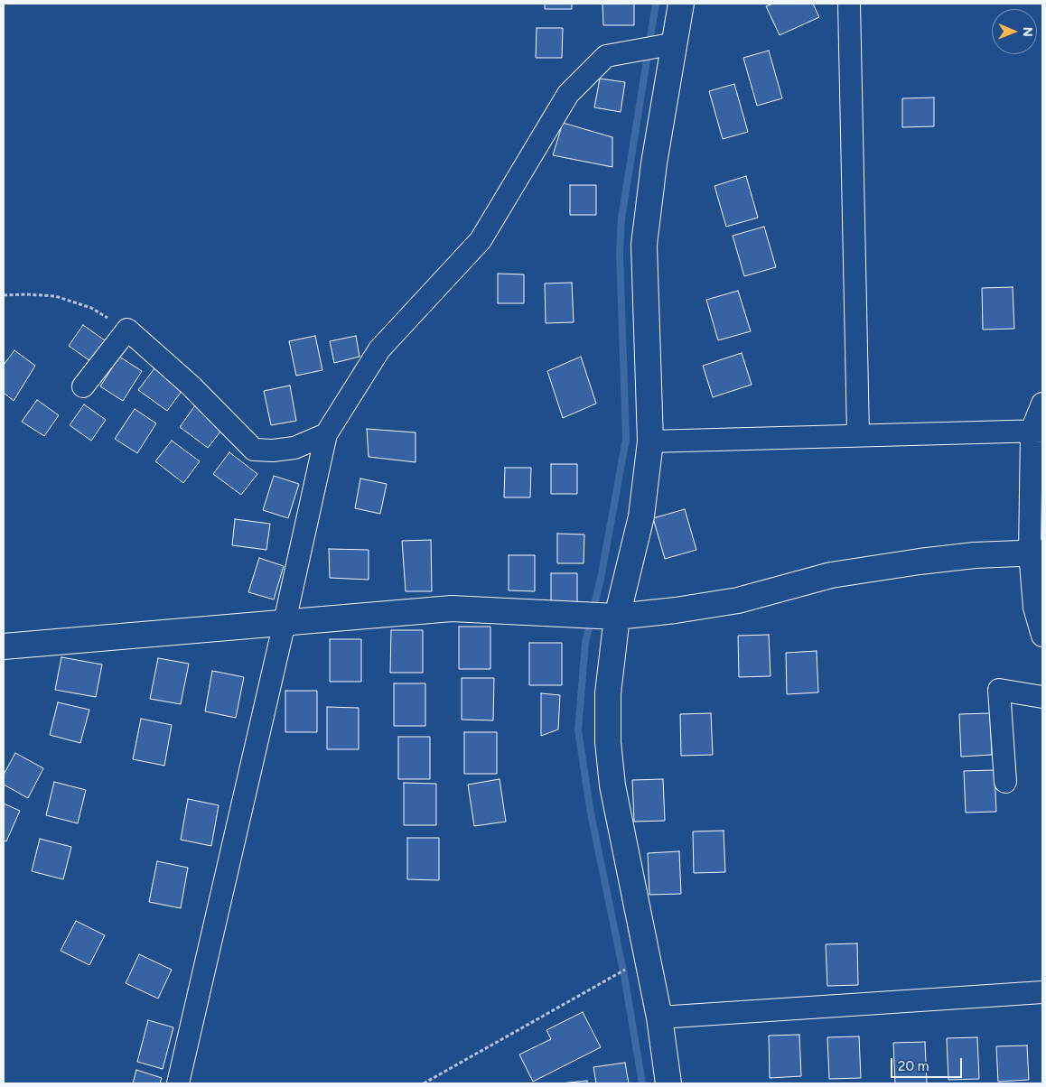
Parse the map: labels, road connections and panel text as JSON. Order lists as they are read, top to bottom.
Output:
{
  "scale_bar": "20 m",
  "north": "right"
}
